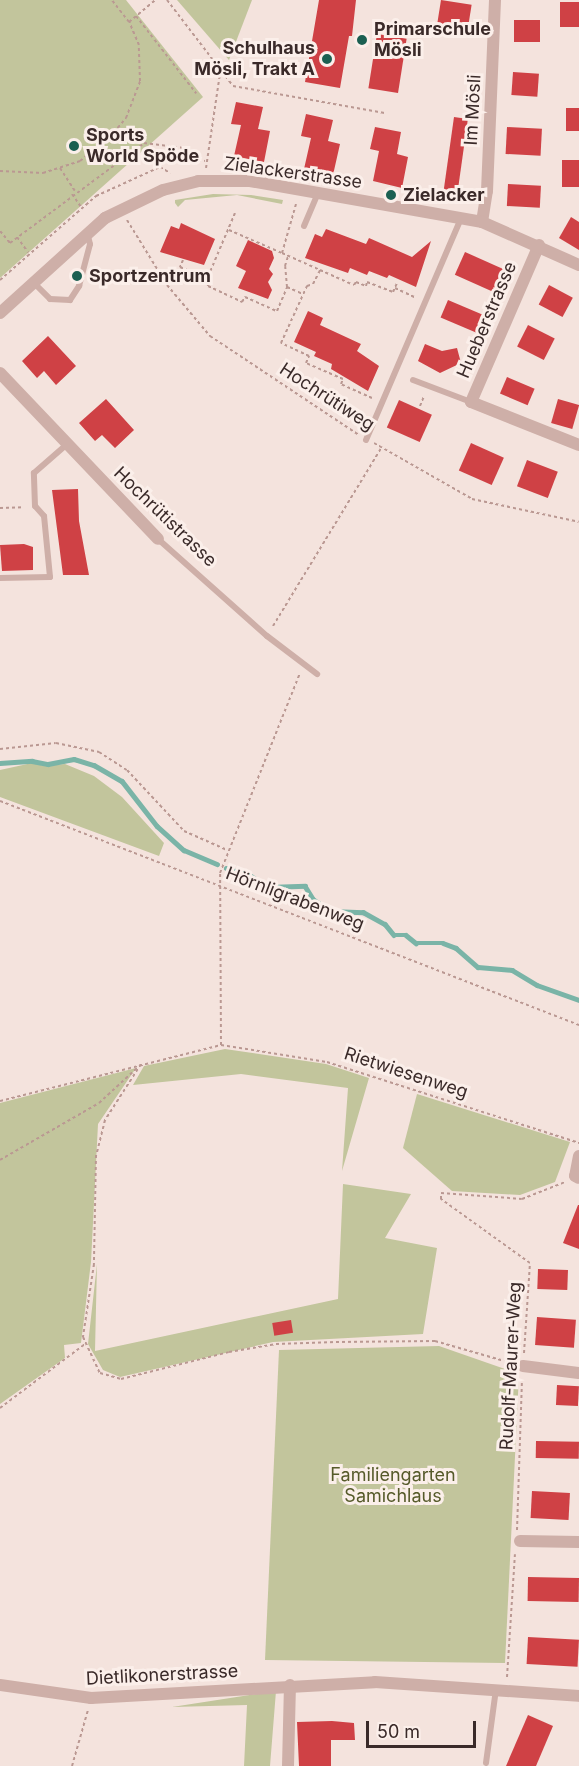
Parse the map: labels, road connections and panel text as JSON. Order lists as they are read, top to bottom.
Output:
{
  "streets": {
    "street": [
      "Im Mösli",
      "Zielackerstrasse",
      "Hueberstrasse",
      "Hochrütistrasse",
      "Dietlikonerstrasse"
    ],
    "path": [
      "Hochrütiweg",
      "Hörnligrabenweg",
      "Rietwiesenweg",
      "Rudolf-Maurer-Weg"
    ]
  },
  "crossings": [
    ["Im Mösli", "Zielackerstrasse"],
    ["Zielackerstrasse", "Hueberstrasse"],
    ["Zielackerstrasse", "Hochrütiweg"],
    ["Rudolf-Maurer-Weg", "Dietlikonerstrasse"]
  ],
  "parks": ["Familiengarten Samichlaus"],
  "places": [
    "Primarschule Mösli",
    "Schulhaus Mösli, Trakt A",
    "Sports World Spöde",
    "Zielacker",
    "Sportzentrum"
  ],
  "scale_bar": "50 m"
}
